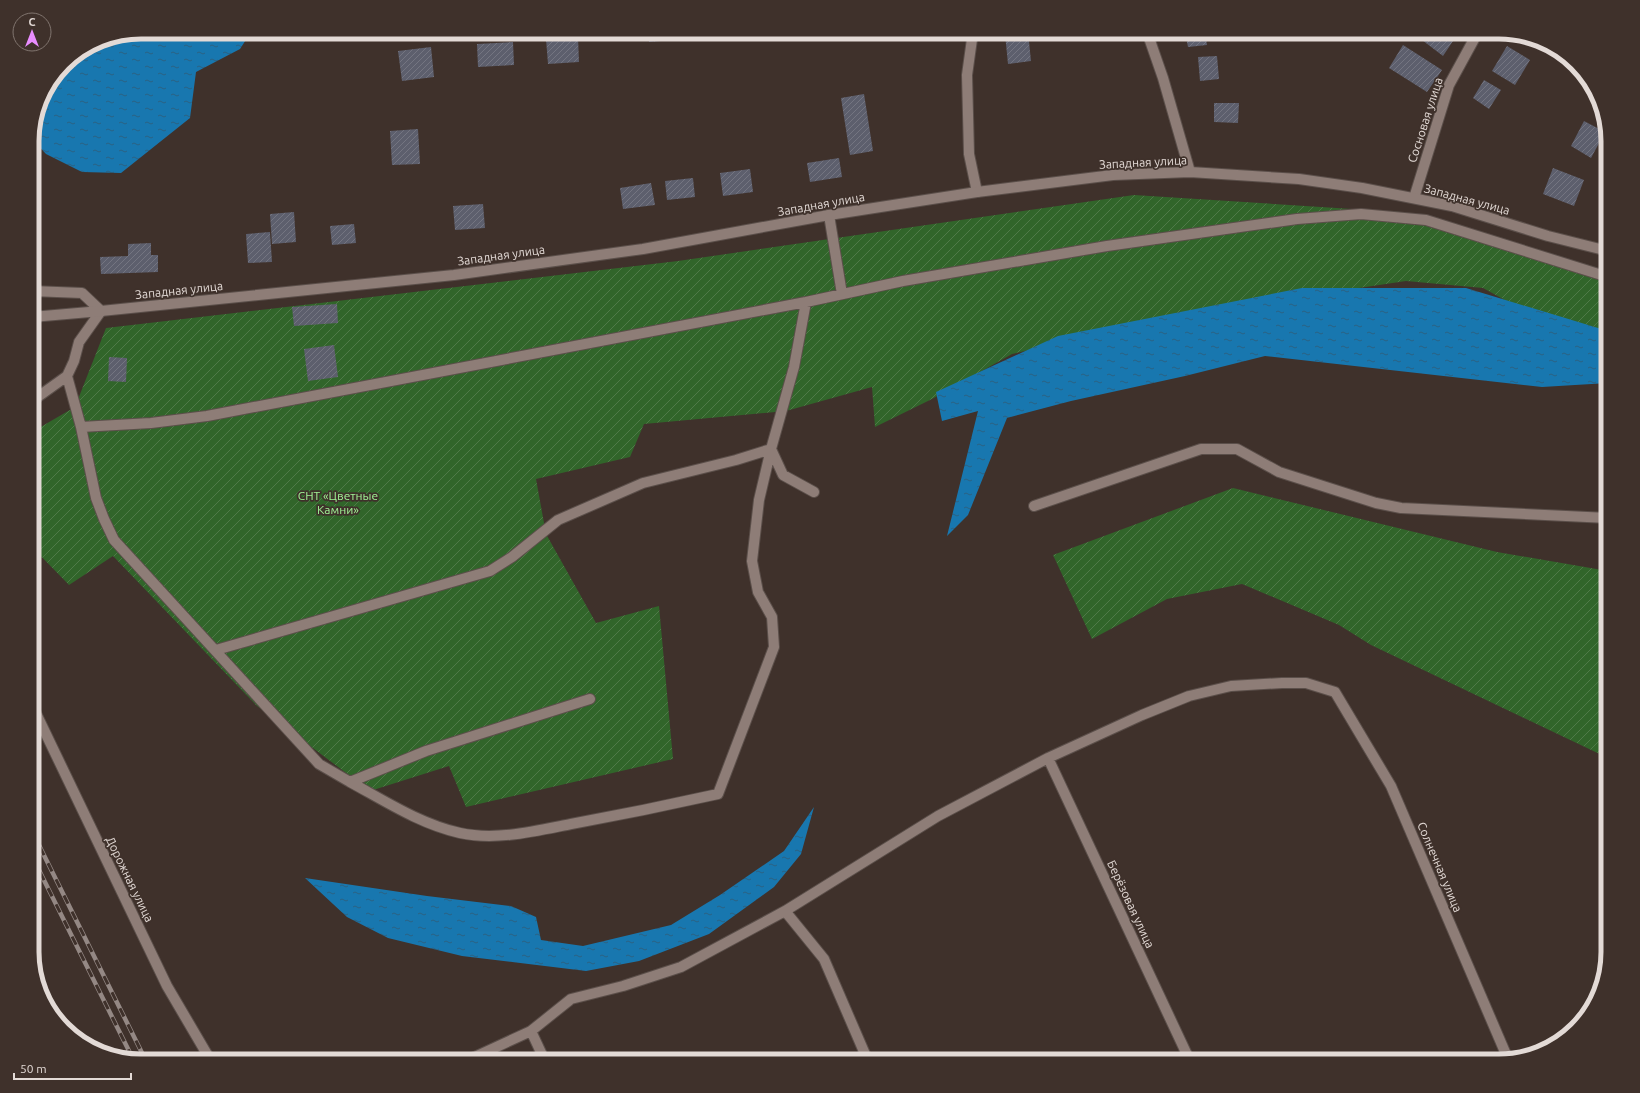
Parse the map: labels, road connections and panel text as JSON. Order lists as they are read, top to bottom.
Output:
{
  "streets": {
    "street": [
      "Сосновая улица",
      "Западная улица",
      "Солнечная улица",
      "Дорожная улица",
      "Берёзовая улица"
    ]
  },
  "crossings": [
    ["Сосновая улица", "Западная улица"],
    ["Солнечная улица", "Берёзовая улица"]
  ],
  "parks": ["СНТ «Цветные Камни»"],
  "scale_bar": "50 m",
  "north": "top"
}
